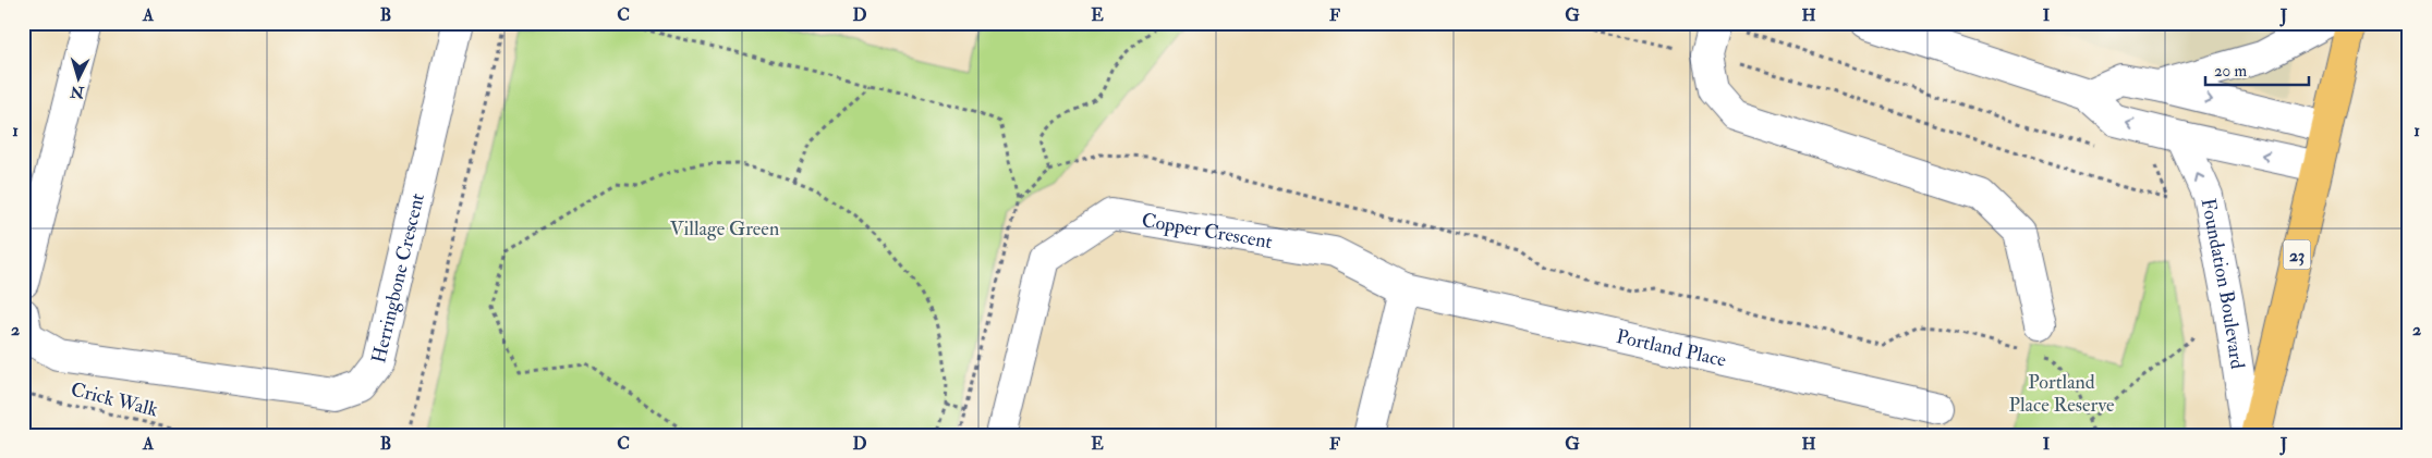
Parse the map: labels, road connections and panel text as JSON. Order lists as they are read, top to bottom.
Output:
{
  "streets": {
    "main road": ["23"],
    "street": [
      "Copper Crescent",
      "Herringbone Crescent",
      "Foundation Boulevard",
      "Portland Place"
    ],
    "path": ["Crick Walk"]
  },
  "crossings": [
    ["Copper Crescent", "Portland Place"]
  ],
  "one_way": ["Foundation Boulevard"],
  "parks": ["Village Green", "Portland Place Reserve"],
  "scale_bar": "20 m",
  "north": "bottom",
  "grid": {
    "columns": [
      "A",
      "B",
      "C",
      "D",
      "E",
      "F",
      "G",
      "H",
      "I",
      "J"
    ],
    "rows": ["1", "2"]
  }
}
